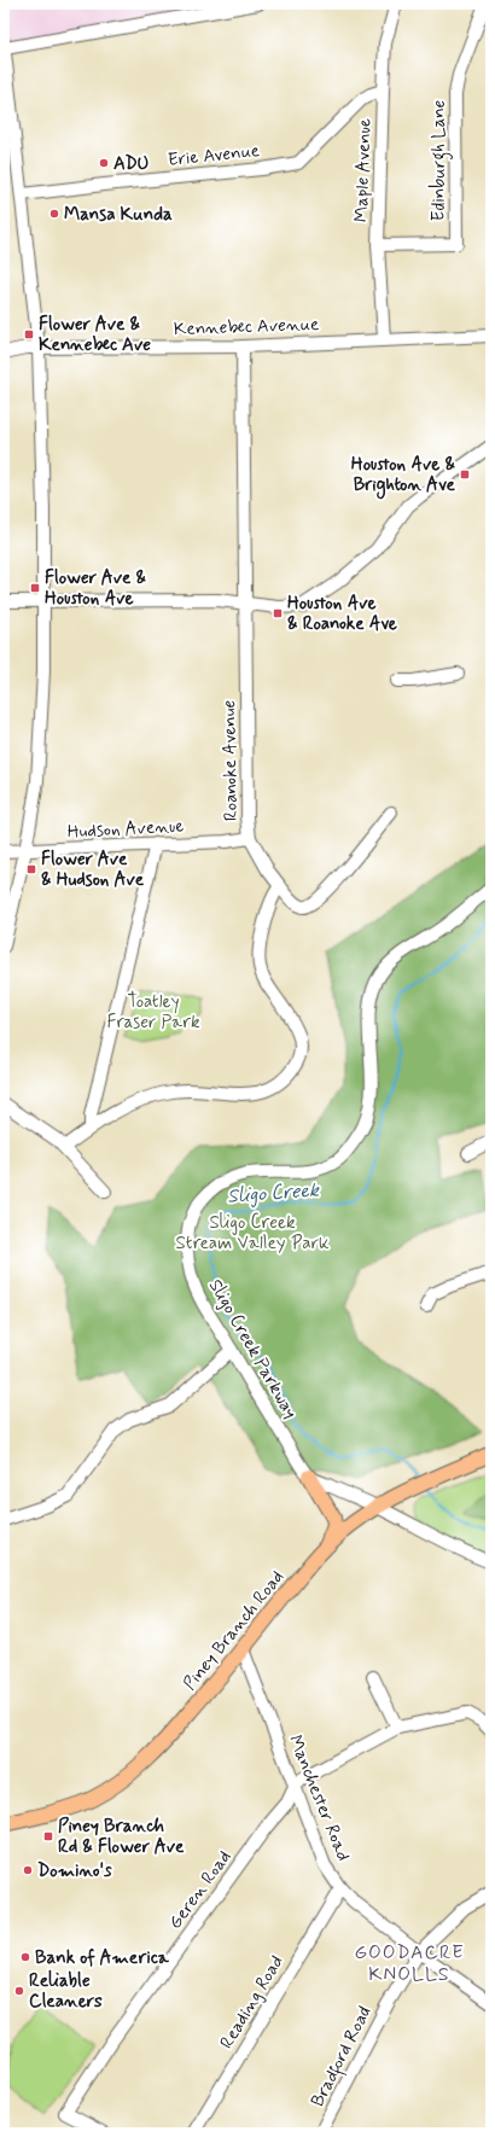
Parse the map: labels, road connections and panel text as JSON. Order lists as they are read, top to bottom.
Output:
{
  "streets": {
    "main road": ["Piney Branch Road"],
    "street": [
      "Erie Avenue",
      "Edinburgh Lane",
      "Maple Avenue",
      "Kennebec Avenue",
      "Roanoke Avenue",
      "Hudson Avenue",
      "Sligo Creek Parkway",
      "Manchester Road",
      "Geren Road",
      "Reading Road",
      "Bradford Road"
    ]
  },
  "crossings": [
    ["Erie Avenue", "Maple Avenue"],
    ["Edinburgh Lane", "Maple Avenue"],
    ["Maple Avenue", "Kennebec Avenue"],
    ["Kennebec Avenue", "Roanoke Avenue"],
    ["Roanoke Avenue", "Hudson Avenue"],
    ["Piney Branch Road", "Manchester Road"],
    ["Manchester Road", "Geren Road"],
    ["Manchester Road", "Reading Road"],
    ["Manchester Road", "Bradford Road"]
  ],
  "districts": ["GOODACRE KNOLLS"],
  "water": ["Sligo Creek"],
  "parks": ["Toatley Fraser Park", "Sligo Creek Stream Valley Park"],
  "places": {
    "other": [
      "ADU",
      "Mansa Kunda",
      "Domino's",
      "Bank of America",
      "Reliable Cleaners"
    ],
    "transit": [
      "Flower Ave & Kennebec Ave",
      "Houston Ave & Brighton Ave",
      "Flower Ave & Houston Ave",
      "Houston Ave & Roanoke Ave",
      "Flower Ave & Hudson Ave",
      "Piney Branch Rd & Flower Ave"
    ]
  }
}
